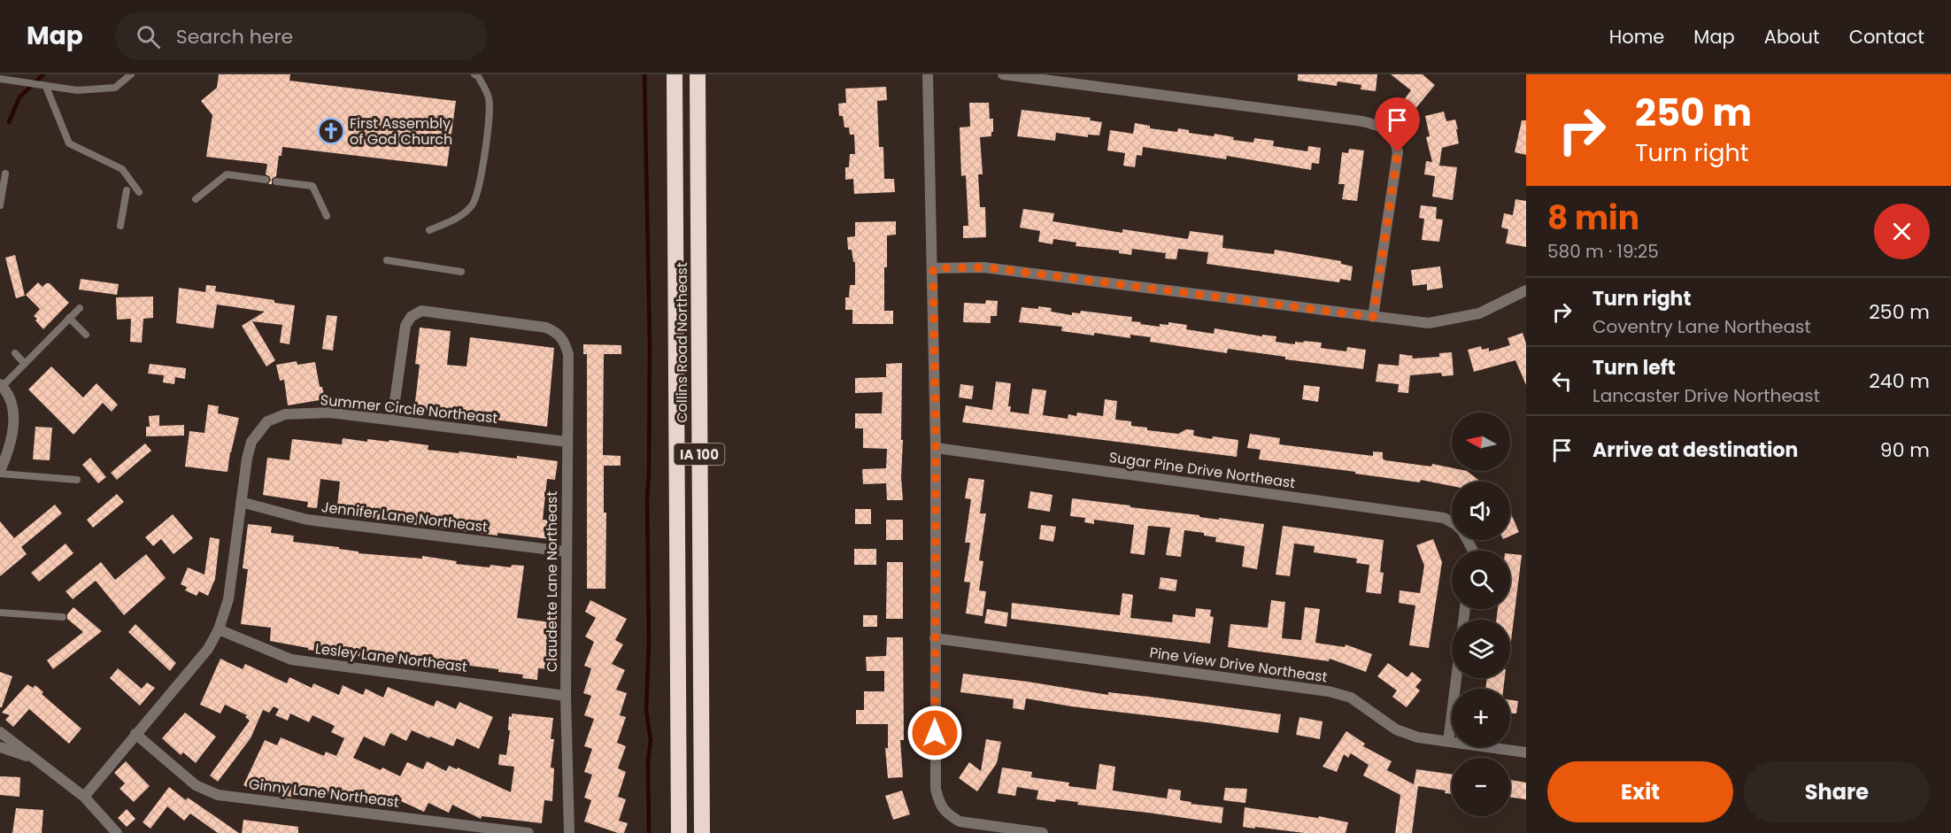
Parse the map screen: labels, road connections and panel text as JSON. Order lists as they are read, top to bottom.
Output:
{
  "streets": {
    "highway": ["Collins Road Northeast", "IA 100"],
    "street": [
      "Summer Circle Northeast",
      "Sugar Pine Drive Northeast",
      "Jennifer Lane Northeast",
      "Claudette Lane Northeast",
      "Lesley Lane Northeast",
      "Pine View Drive Northeast",
      "Ginny Lane Northeast"
    ]
  },
  "crossings": [
    ["Summer Circle Northeast", "Jennifer Lane Northeast"],
    ["Summer Circle Northeast", "Claudette Lane Northeast"],
    ["Summer Circle Northeast", "Lesley Lane Northeast"],
    ["Summer Circle Northeast", "Ginny Lane Northeast"],
    ["Jennifer Lane Northeast", "Claudette Lane Northeast"],
    ["Claudette Lane Northeast", "Lesley Lane Northeast"]
  ],
  "places": {
    "church": ["First Assembly of God Church"]
  },
  "north": "left",
  "page": {
    "header": "Map",
    "search": "Search here",
    "nav": [
      "Home",
      "Map",
      "About",
      "Contact"
    ],
    "turn": ["250 m", "Turn right"],
    "heading": ["8 min", "580 m · 19:25"],
    "list": [
      {
        "name": "Turn right",
        "note": "Coventry Lane Northeast",
        "value": "250 m"
      },
      {
        "name": "Turn left",
        "note": "Lancaster Drive Northeast",
        "value": "240 m"
      },
      {
        "name": "Arrive at destination",
        "value": "90 m"
      }
    ],
    "map_buttons": ["+", "−"],
    "buttons": ["Exit", "Share"]
  }
}
